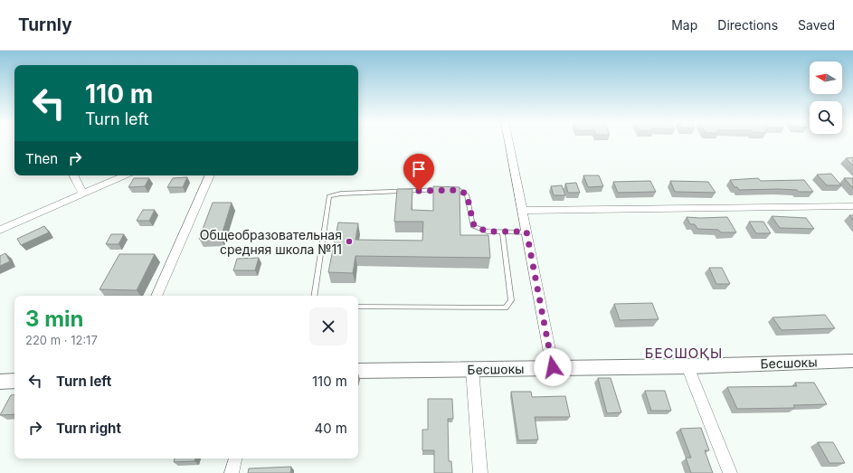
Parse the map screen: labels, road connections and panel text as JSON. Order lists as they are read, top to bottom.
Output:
{
  "streets": {
    "street": ["Бесшокы"]
  },
  "districts": ["БЕСШОҚЫ"],
  "places": ["Общеобразовательная средняя школа №11"],
  "north": "left",
  "page": {
    "header": "Turnly",
    "nav": ["Map", "Directions", "Saved"],
    "turn": ["110 m", "Turn left"],
    "then": "Then",
    "heading": ["3 min", "220 m · 12:17"],
    "list": [
      {
        "name": "Turn left",
        "value": "110 m"
      },
      {
        "name": "Turn right",
        "value": "40 m"
      }
    ]
  }
}
